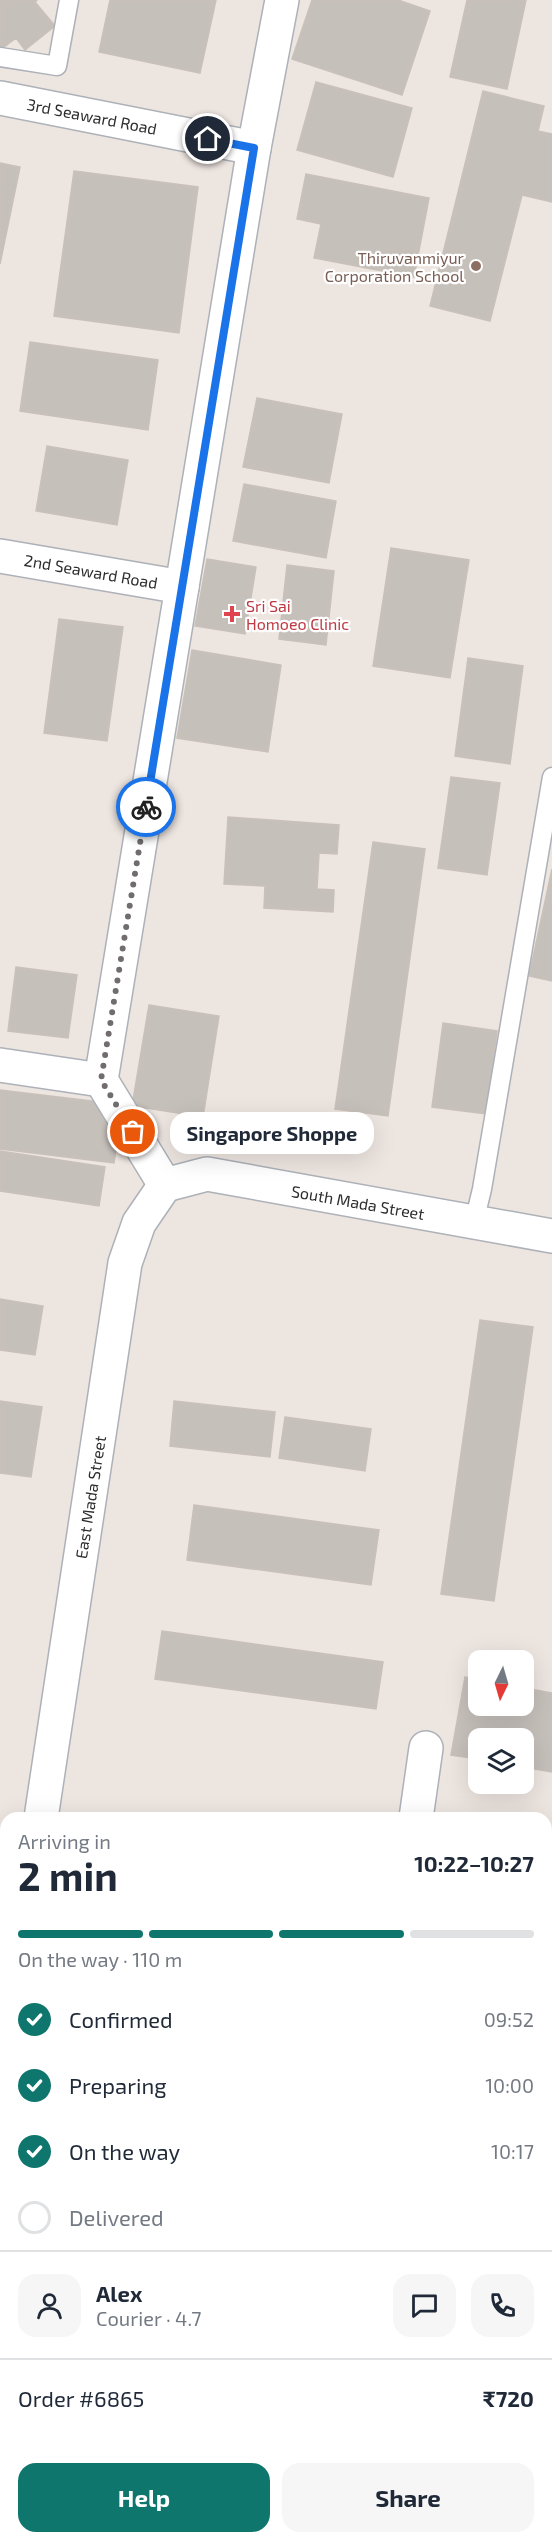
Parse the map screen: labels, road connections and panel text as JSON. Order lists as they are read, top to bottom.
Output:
{
  "streets": {
    "street": [
      "3rd Seaward Road",
      "2nd Seaward Road",
      "South Mada Street",
      "East Mada Street"
    ]
  },
  "crossings": [
    ["South Mada Street", "East Mada Street"]
  ],
  "places": {
    "other": ["Thiruvanmiyur Corporation School", "Singapore Shoppe"],
    "health": ["Sri Sai Homoeo Clinic"]
  },
  "north": "bottom",
  "page": {
    "bubble": "Singapore Shoppe",
    "heading": ["2 min", "Arriving in", "10:22–10:27"],
    "panel": [
      "Alex",
      "Courier · 4.7",
      "Order #6865",
      "₹720"
    ],
    "bar": "On the way · 110 m",
    "list": [
      ["Confirmed", "09:52"],
      ["Preparing", "10:00"],
      ["On the way", "10:17"],
      "Delivered"
    ],
    "buttons": ["Help", "Share"]
  }
}
